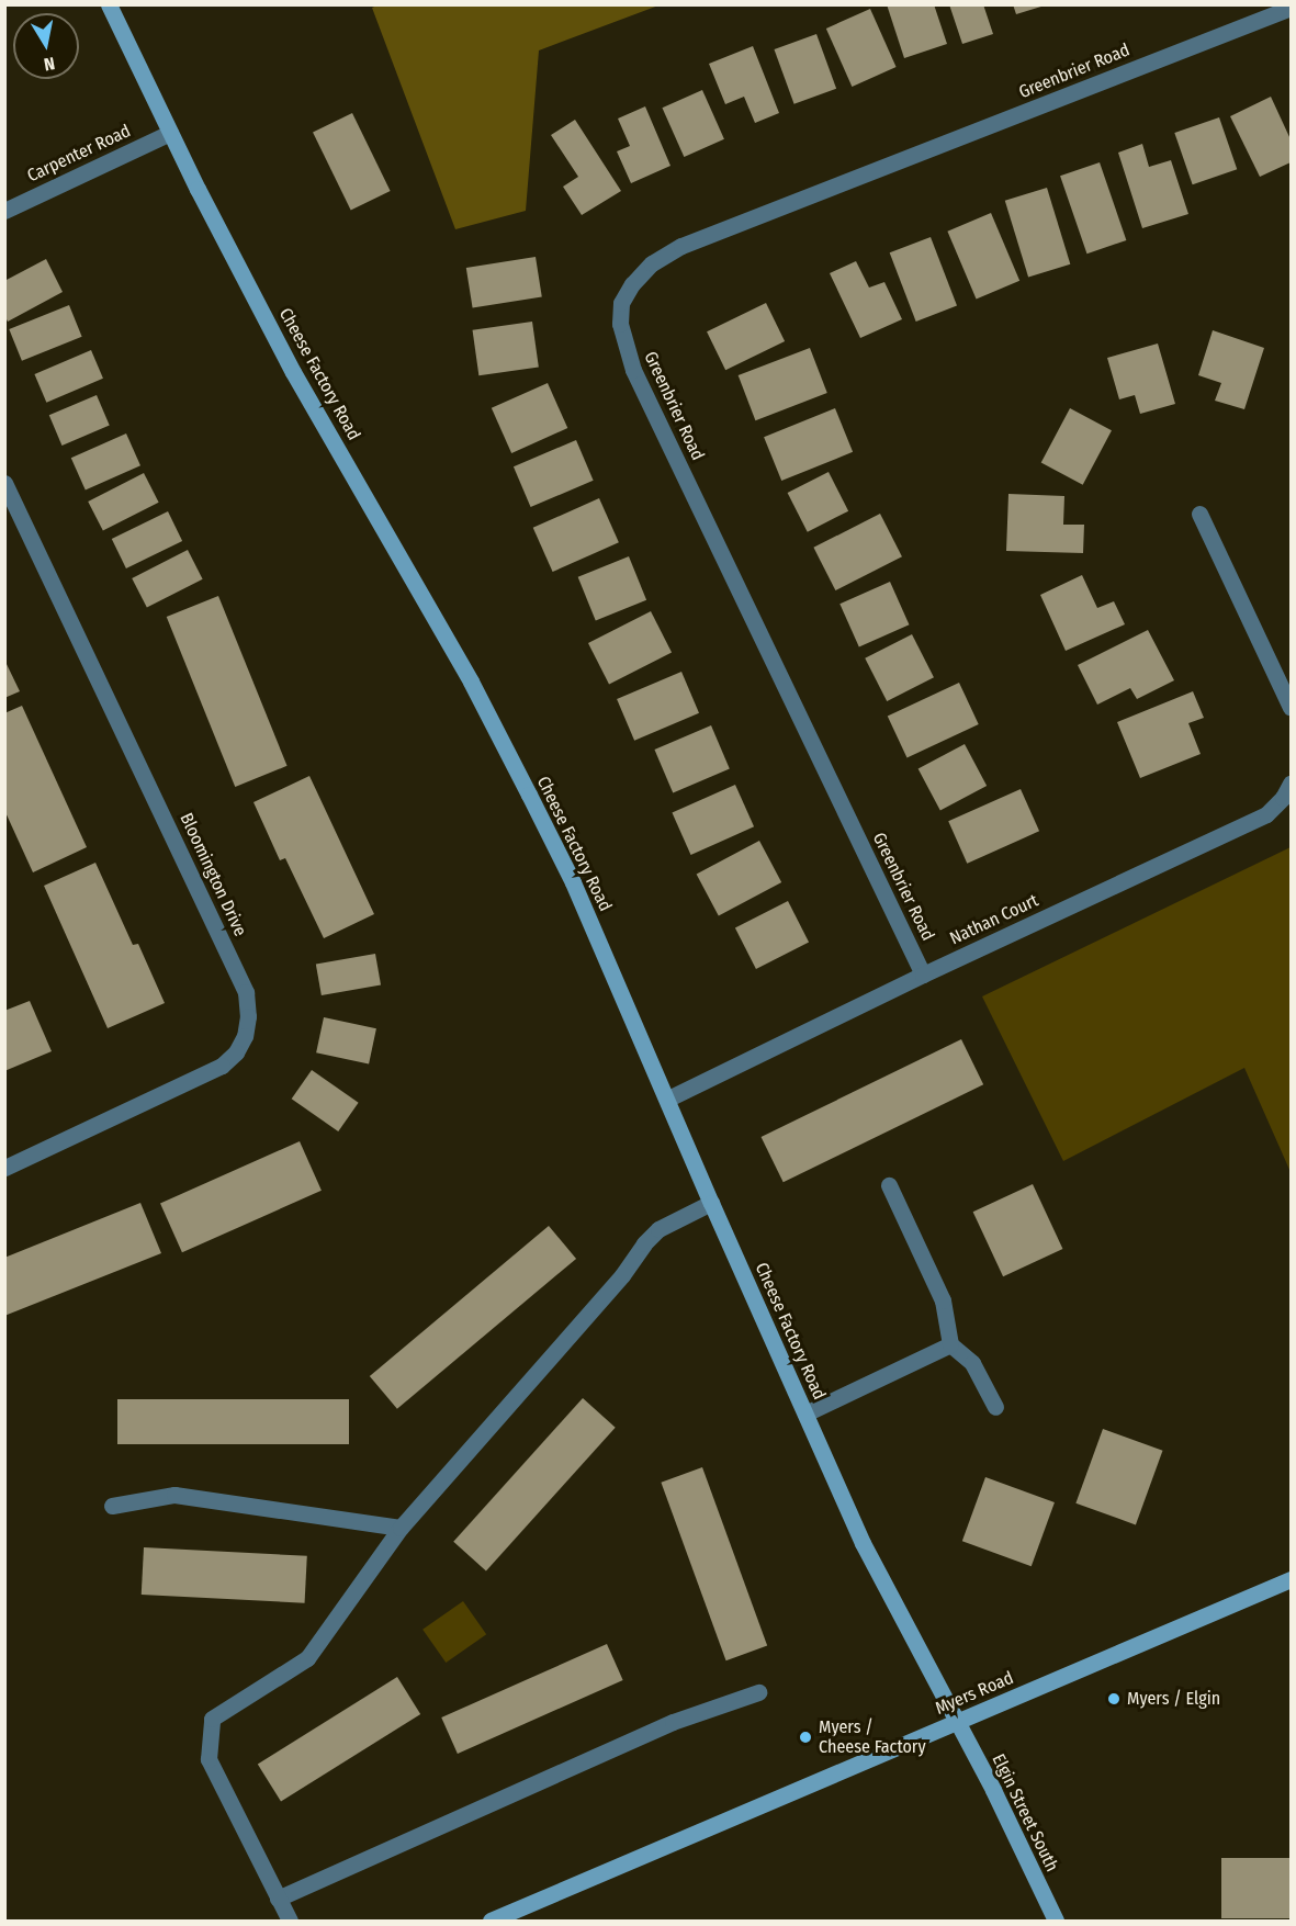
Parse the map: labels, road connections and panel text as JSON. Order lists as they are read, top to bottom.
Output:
{
  "streets": {
    "main road": ["Cheese Factory Road", "Myers Road", "Elgin Street South"],
    "street": [
      "Greenbrier Road",
      "Carpenter Road",
      "Bloomington Drive",
      "Nathan Court"
    ]
  },
  "crossings": [
    ["Greenbrier Road", "Nathan Court"],
    ["Carpenter Road", "Cheese Factory Road"],
    ["Cheese Factory Road", "Nathan Court"],
    ["Cheese Factory Road", "Myers Road"],
    ["Cheese Factory Road", "Elgin Street South"],
    ["Myers Road", "Elgin Street South"]
  ],
  "places": ["Myers / Elgin", "Myers / Cheese Factory"],
  "north": "bottom"
}
